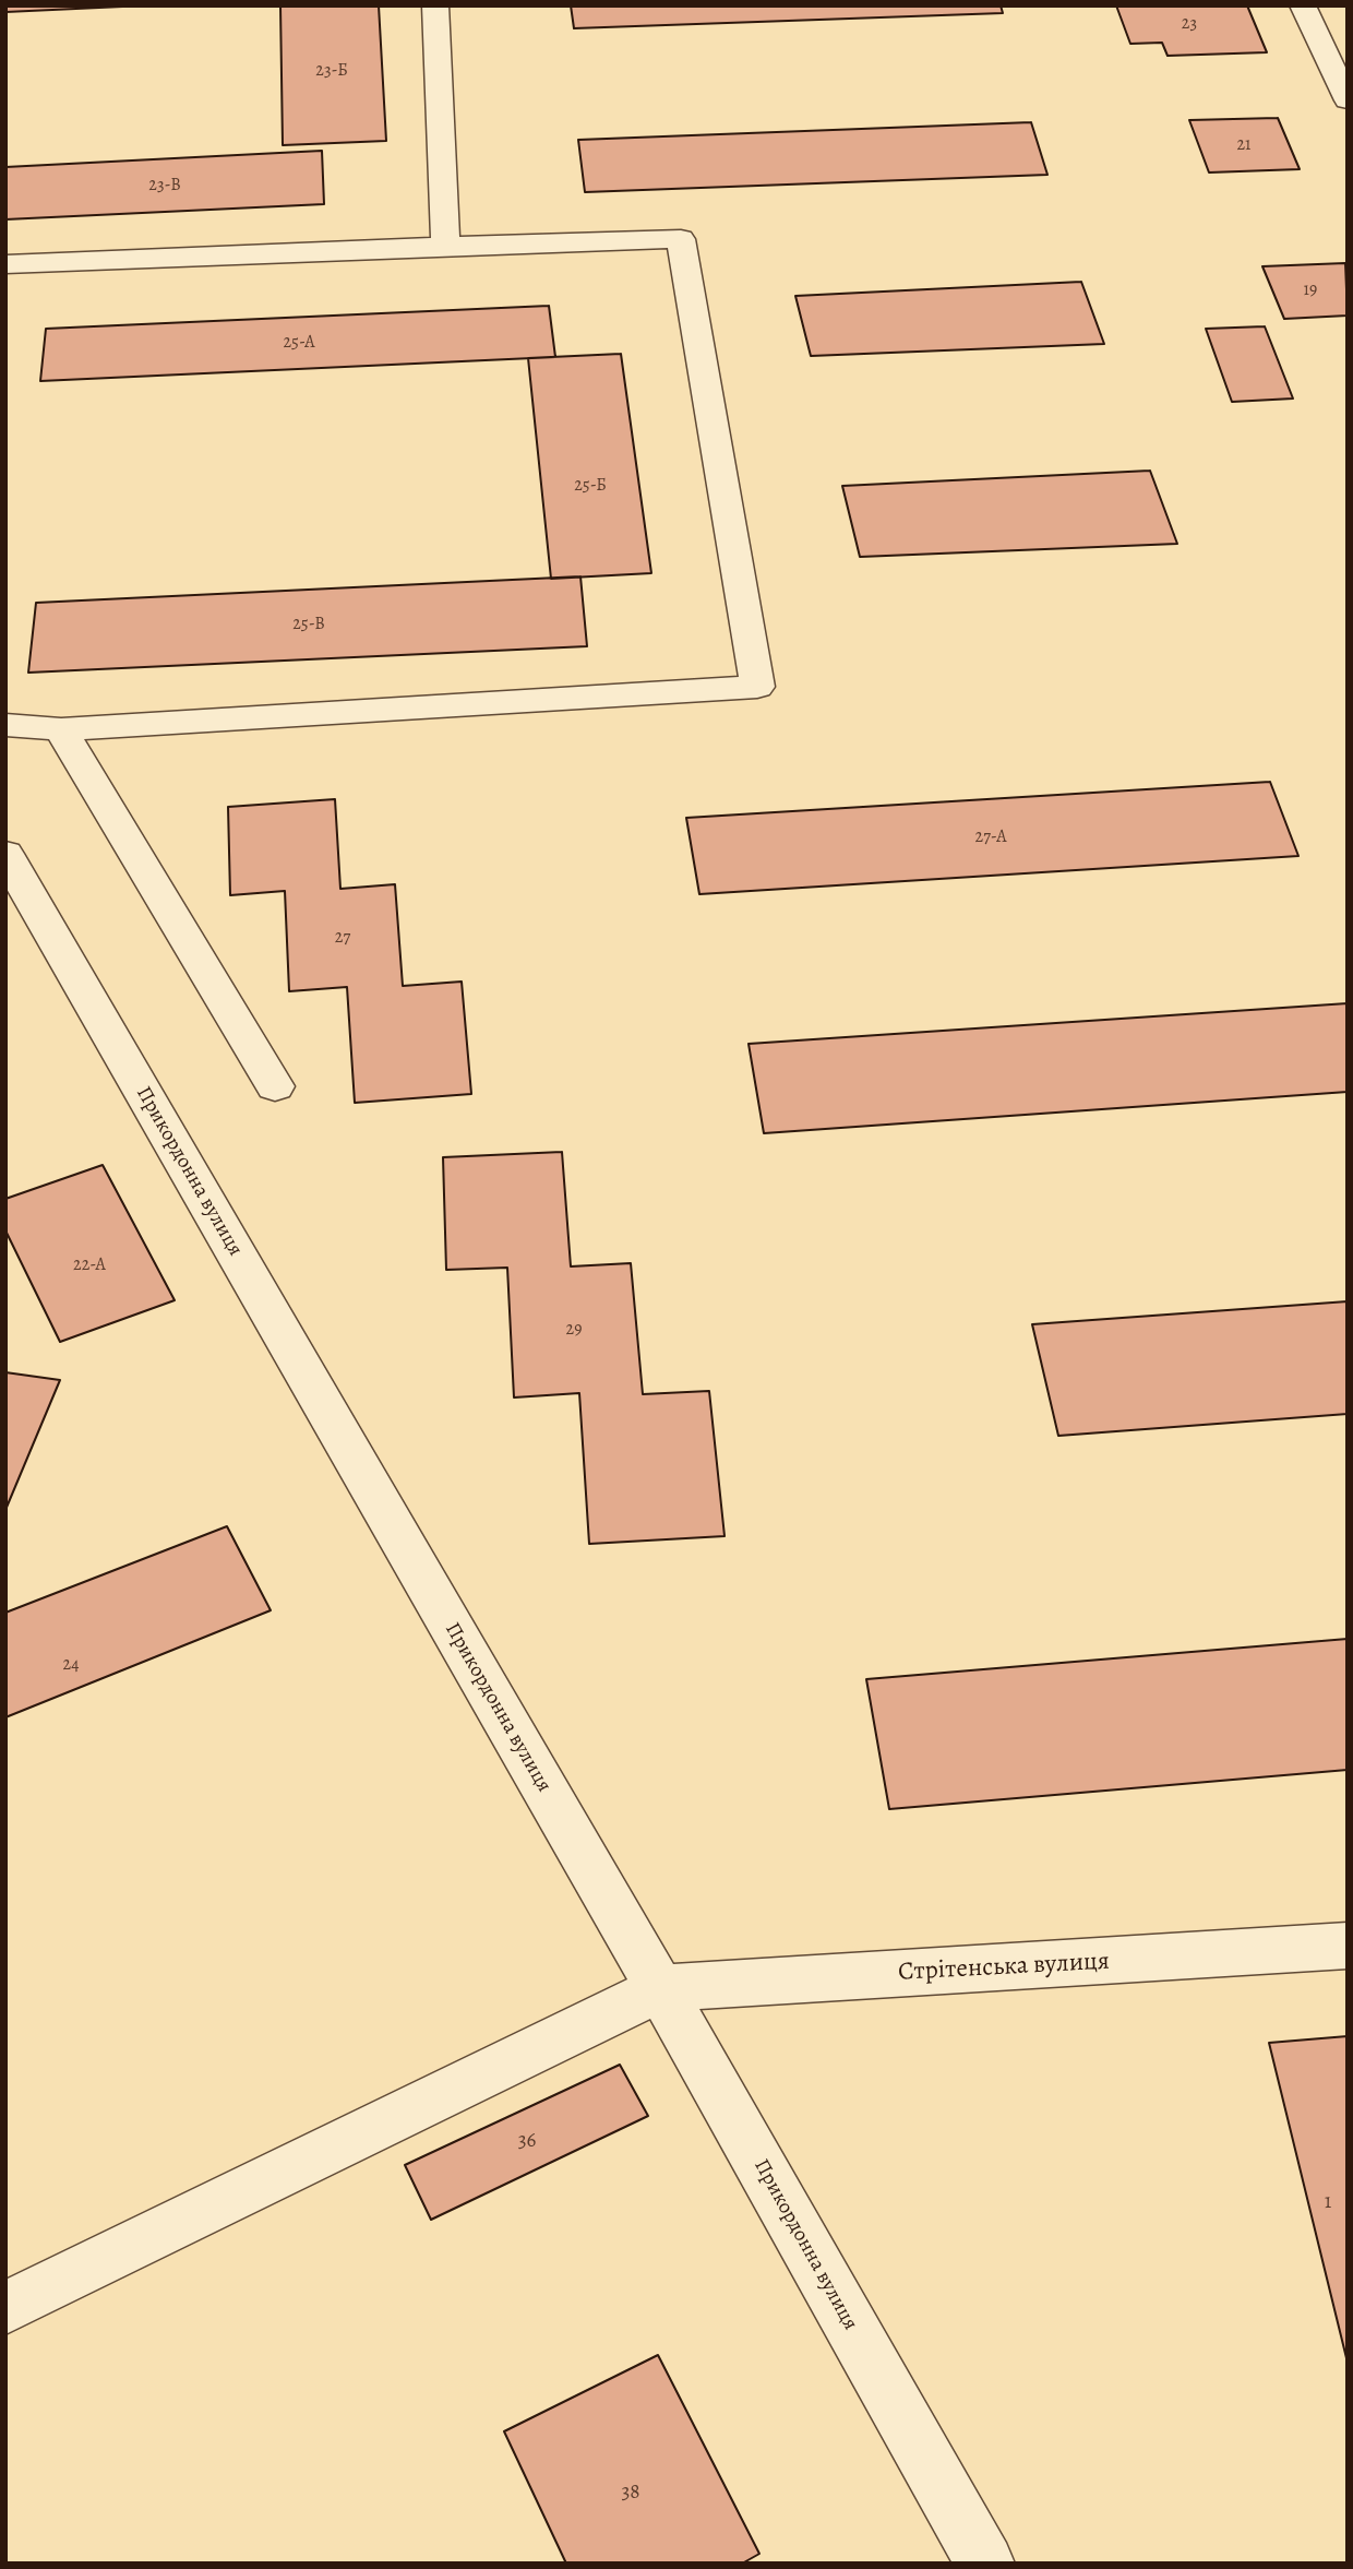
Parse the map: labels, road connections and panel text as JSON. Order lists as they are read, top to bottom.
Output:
{
  "streets": {
    "street": ["Прикордонна вулиця", "Стрітенська вулиця"]
  },
  "crossings": [
    ["Прикордонна вулиця", "Стрітенська вулиця"]
  ],
  "house_numbers": [
    "23",
    "23-Б",
    "21",
    "23-В",
    "19",
    "25-А",
    "25-Б",
    "25-В",
    "27-А",
    "27",
    "22-А",
    "29",
    "24",
    "36",
    "1",
    "38"
  ]
}
